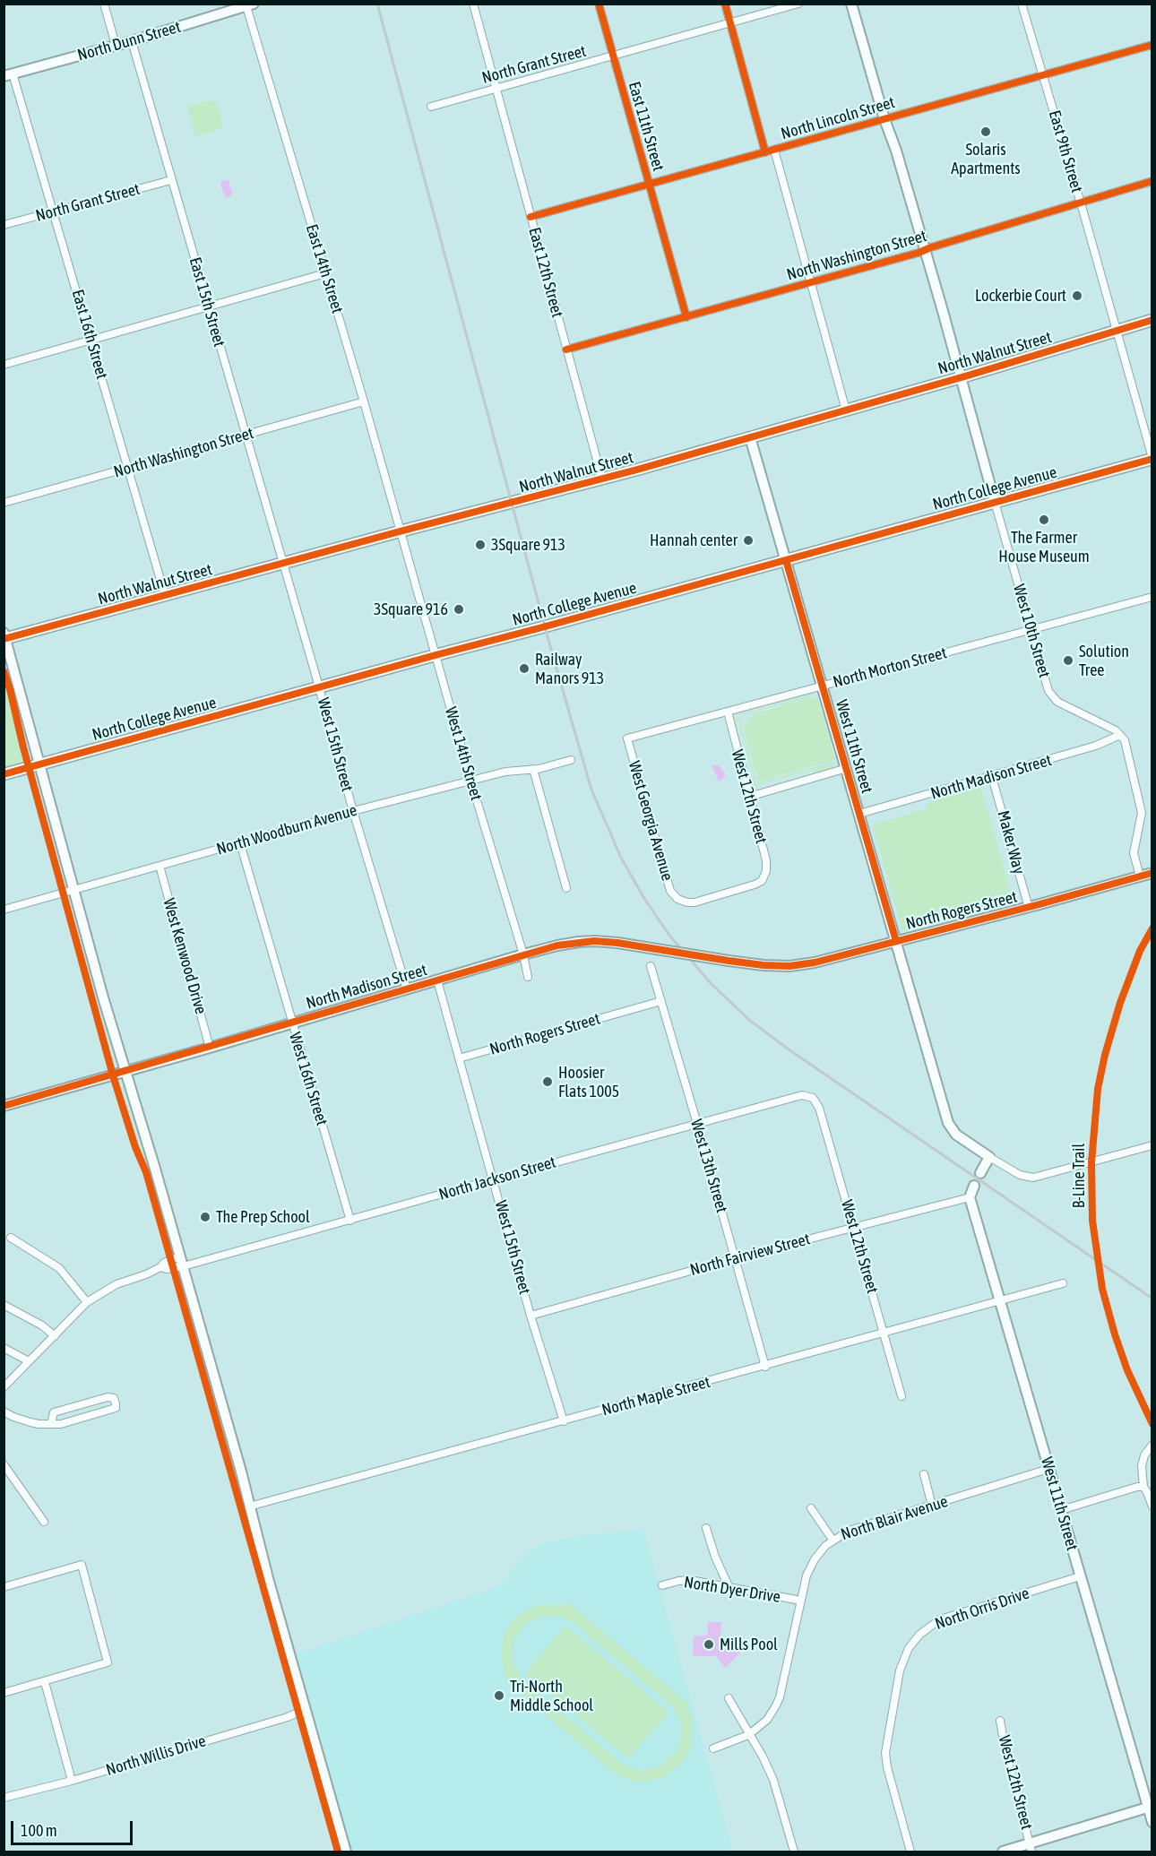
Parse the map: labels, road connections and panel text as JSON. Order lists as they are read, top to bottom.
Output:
{
  "streets": {
    "main road": ["North Walnut Street", "North College Avenue"],
    "street": [
      "North Dunn Street",
      "North Grant Street",
      "North Lincoln Street",
      "East 11th Street",
      "East 9th Street",
      "North Washington Street",
      "East 14th Street",
      "East 12th Street",
      "East 15th Street",
      "East 16th Street",
      "West 10th Street",
      "North Morton Street",
      "West 15th Street",
      "West 11th Street",
      "West 14th Street",
      "North Madison Street",
      "West 12th Street",
      "West Georgia Avenue",
      "North Woodburn Avenue",
      "Maker Way",
      "North Rogers Street",
      "West Kenwood Drive",
      "West 16th Street",
      "West 13th Street",
      "North Jackson Street",
      "North Fairview Street",
      "North Maple Street",
      "North Blair Avenue",
      "North Dyer Drive",
      "North Orris Drive",
      "North Willis Drive"
    ],
    "cycle path": ["B-Line Trail"]
  },
  "crossings": [
    ["North Dunn Street", "East 14th Street"],
    ["North Dunn Street", "East 15th Street"],
    ["North Dunn Street", "East 16th Street"],
    ["North Grant Street", "East 11th Street"],
    ["North Grant Street", "East 12th Street"],
    ["North Grant Street", "East 15th Street"],
    ["North Grant Street", "East 16th Street"],
    ["North Lincoln Street", "East 11th Street"],
    ["North Lincoln Street", "East 9th Street"],
    ["North Lincoln Street", "East 12th Street"],
    ["North Lincoln Street", "West 10th Street"],
    ["East 11th Street", "North Washington Street"],
    ["East 9th Street", "North Washington Street"],
    ["East 9th Street", "North Walnut Street"],
    ["East 9th Street", "North College Avenue"],
    ["North Washington Street", "East 14th Street"],
    ["North Washington Street", "East 12th Street"],
    ["North Washington Street", "East 15th Street"],
    ["North Washington Street", "East 16th Street"],
    ["North Washington Street", "West 10th Street"],
    ["East 14th Street", "North Walnut Street"],
    ["East 14th Street", "West 14th Street"],
    ["East 12th Street", "North Walnut Street"],
    ["East 15th Street", "North Walnut Street"],
    ["East 15th Street", "West 15th Street"],
    ["East 16th Street", "North Walnut Street"],
    ["North Walnut Street", "West 10th Street"],
    ["North Walnut Street", "West 15th Street"],
    ["North Walnut Street", "West 11th Street"],
    ["North Walnut Street", "West 14th Street"],
    ["North College Avenue", "West 10th Street"],
    ["North College Avenue", "West 15th Street"],
    ["North College Avenue", "West 11th Street"],
    ["North College Avenue", "West 14th Street"],
    ["West 10th Street", "North Morton Street"],
    ["West 10th Street", "North Madison Street"],
    ["North Morton Street", "West 11th Street"],
    ["North Morton Street", "West 12th Street"],
    ["North Morton Street", "West Georgia Avenue"],
    ["West 15th Street", "North Madison Street"],
    ["West 15th Street", "North Woodburn Avenue"],
    ["West 15th Street", "North Rogers Street"],
    ["West 15th Street", "North Jackson Street"],
    ["West 15th Street", "North Fairview Street"],
    ["West 15th Street", "North Maple Street"],
    ["West 11th Street", "North Madison Street"],
    ["West 11th Street", "North Rogers Street"],
    ["West 11th Street", "North Fairview Street"],
    ["West 11th Street", "North Maple Street"],
    ["West 11th Street", "North Blair Avenue"],
    ["West 11th Street", "North Orris Drive"],
    ["West 14th Street", "North Madison Street"],
    ["West 14th Street", "North Woodburn Avenue"],
    ["North Madison Street", "Maker Way"],
    ["North Madison Street", "North Rogers Street"],
    ["North Madison Street", "West Kenwood Drive"],
    ["North Madison Street", "West 16th Street"],
    ["West 12th Street", "West Georgia Avenue"],
    ["West 12th Street", "North Jackson Street"],
    ["West 12th Street", "North Fairview Street"],
    ["West 12th Street", "North Maple Street"],
    ["North Woodburn Avenue", "West Kenwood Drive"],
    ["North Woodburn Avenue", "West 16th Street"],
    ["Maker Way", "North Rogers Street"],
    ["North Rogers Street", "West 13th Street"],
    ["West 16th Street", "North Jackson Street"],
    ["West 13th Street", "North Jackson Street"],
    ["West 13th Street", "North Fairview Street"],
    ["West 13th Street", "North Maple Street"],
    ["North Blair Avenue", "North Dyer Drive"]
  ],
  "places": [
    "Solaris Apartments",
    "Lockerbie Court",
    "The Farmer House Museum",
    "Hannah center",
    "3Square 913",
    "3Square 916",
    "Solution Tree",
    "Railway Manors 913",
    "Hoosier Flats 1005",
    "The Prep School",
    "Mills Pool",
    "Tri-North Middle School"
  ],
  "scale_bar": "100 m"
}
